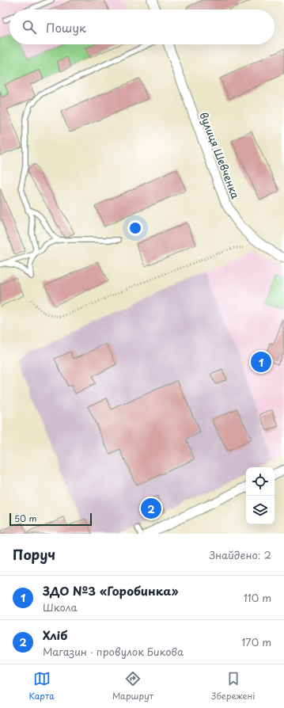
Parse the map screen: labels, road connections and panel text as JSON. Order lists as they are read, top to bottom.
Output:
{
  "streets": {
    "street": ["вулиця Шевченка"]
  },
  "scale_bar": "50 m",
  "page": {
    "search": "Пошук",
    "pins": ["1", "2"],
    "scale": "50 m",
    "heading": ["Поруч", "Знайдено: 2"],
    "list": [
      {
        "mark": "1",
        "name": "ЗДО №3 «Горобинка»",
        "note": "Школа",
        "value": "110 m"
      },
      {
        "mark": "2",
        "name": "Хліб",
        "note": "Магазин · провулок Бикова",
        "value": "170 m"
      }
    ],
    "nav": ["Карта", "Маршрут", "Збережені"]
  }
}
